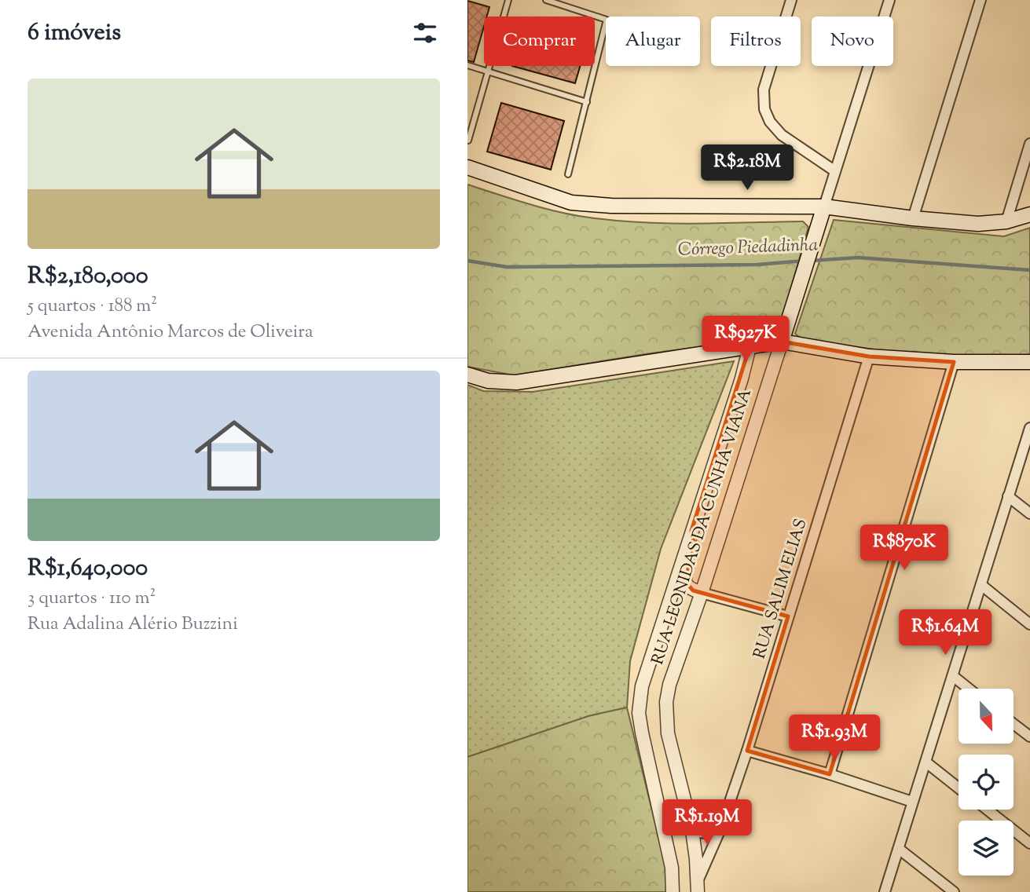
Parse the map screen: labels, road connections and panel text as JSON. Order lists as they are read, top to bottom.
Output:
{
  "streets": {
    "main road": ["RUA LEONIDAS DA CUNHA VIANA"],
    "street": ["RUA SALIM ELIAS"]
  },
  "crossings": [
    ["RUA LEONIDAS DA CUNHA VIANA", "RUA SALIM ELIAS"]
  ],
  "water": ["Córrego Piedadinha"],
  "north": "bottom",
  "page": {
    "heading": "6 imóveis",
    "chip": [
      "Comprar",
      "Alugar",
      "Filtros",
      "Novo"
    ],
    "list": [
      {
        "name": "R$2,180,000",
        "note": "5 quartos · 188 m² · Avenida Antônio Marcos de Oliveira"
      },
      {
        "name": "R$1,640,000",
        "note": "3 quartos · 110 m² · Rua Adalina Alério Buzzini"
      }
    ],
    "price": [
      "R$2.18M",
      "R$927K",
      "R$870K",
      "R$1.64M",
      "R$1.93M",
      "R$1.19M"
    ]
  }
}
